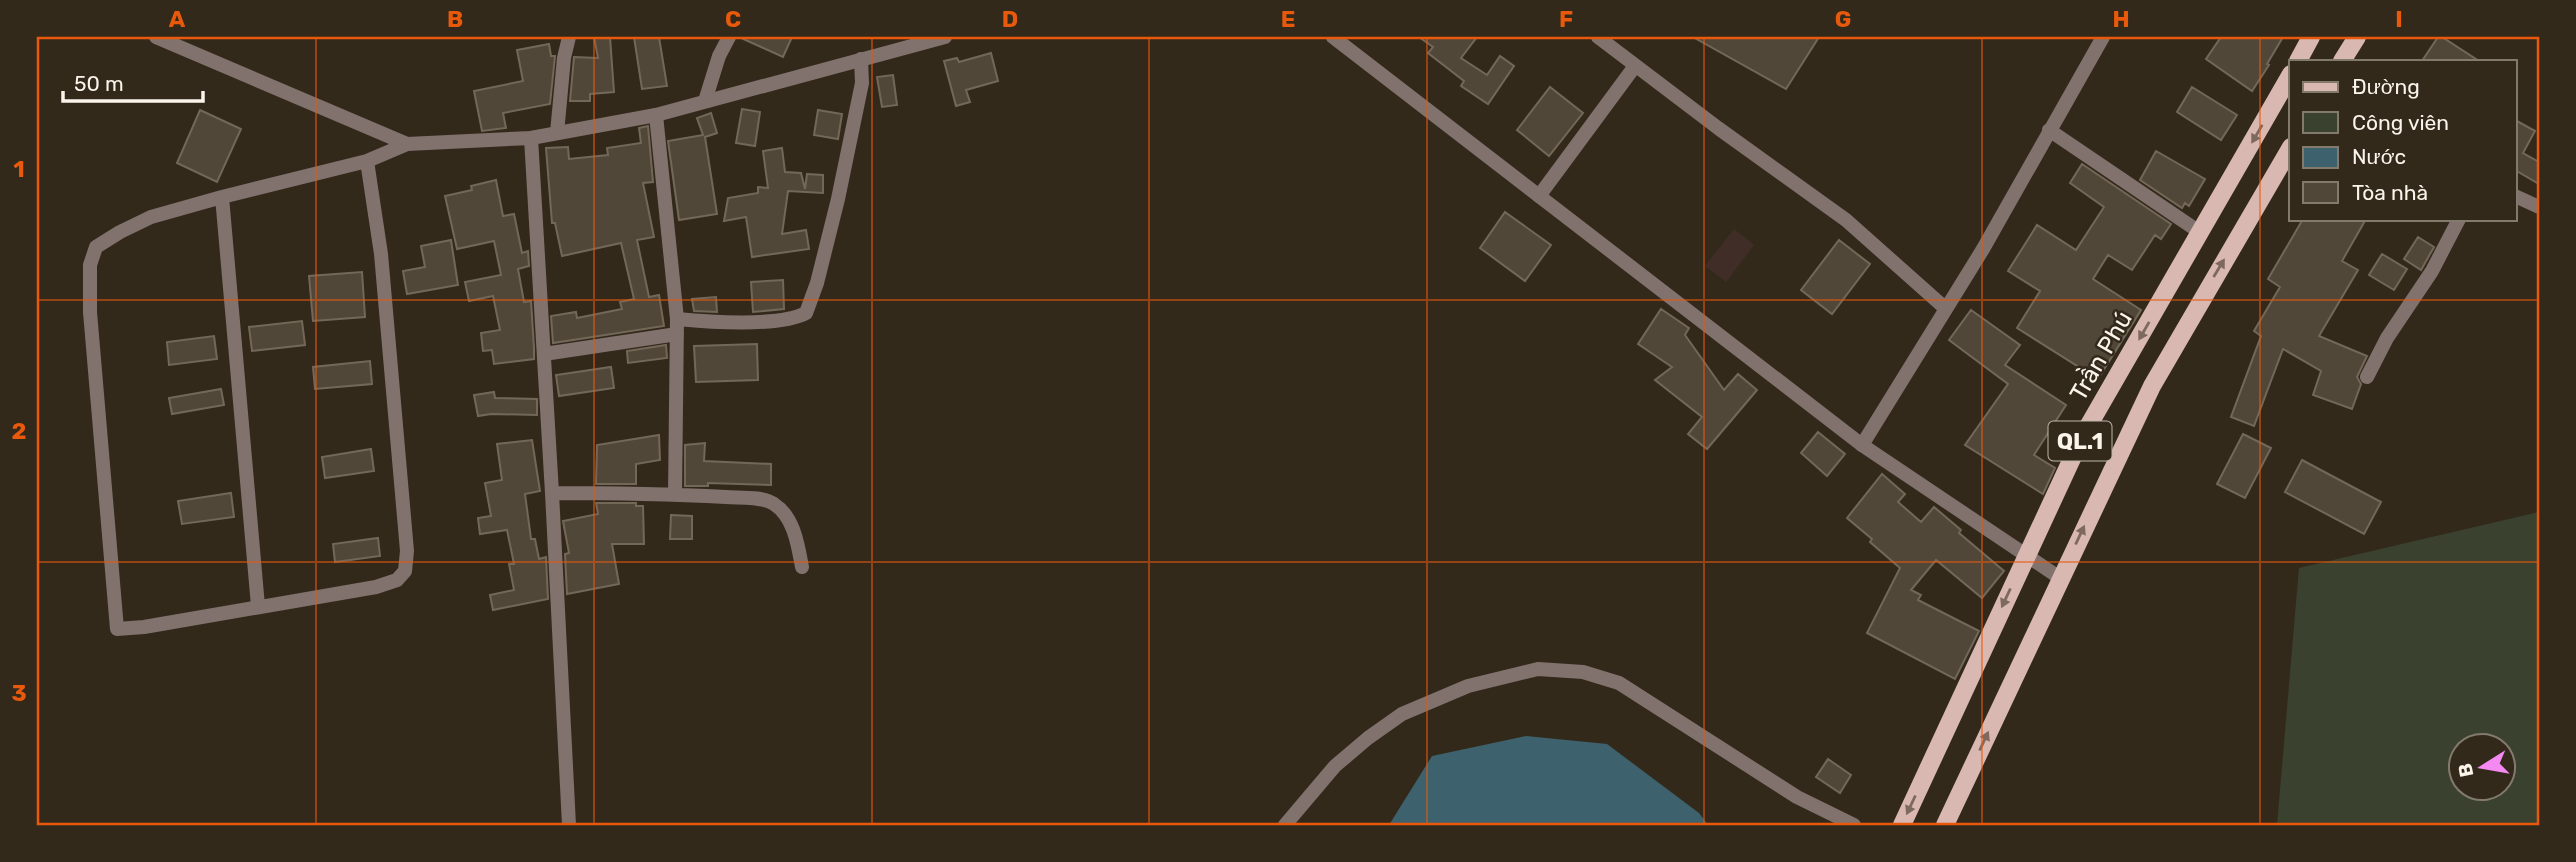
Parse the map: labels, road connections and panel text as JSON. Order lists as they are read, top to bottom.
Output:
{
  "streets": {
    "main road": ["Trần Phú", "QL.1"]
  },
  "legend": [
    "Đường",
    "Công viên",
    "Nước",
    "Tòa nhà"
  ],
  "scale_bar": "50 m",
  "north": "left",
  "grid": {
    "columns": [
      "A",
      "B",
      "C",
      "D",
      "E",
      "F",
      "G",
      "H",
      "I"
    ],
    "rows": ["1", "2", "3"]
  }
}
